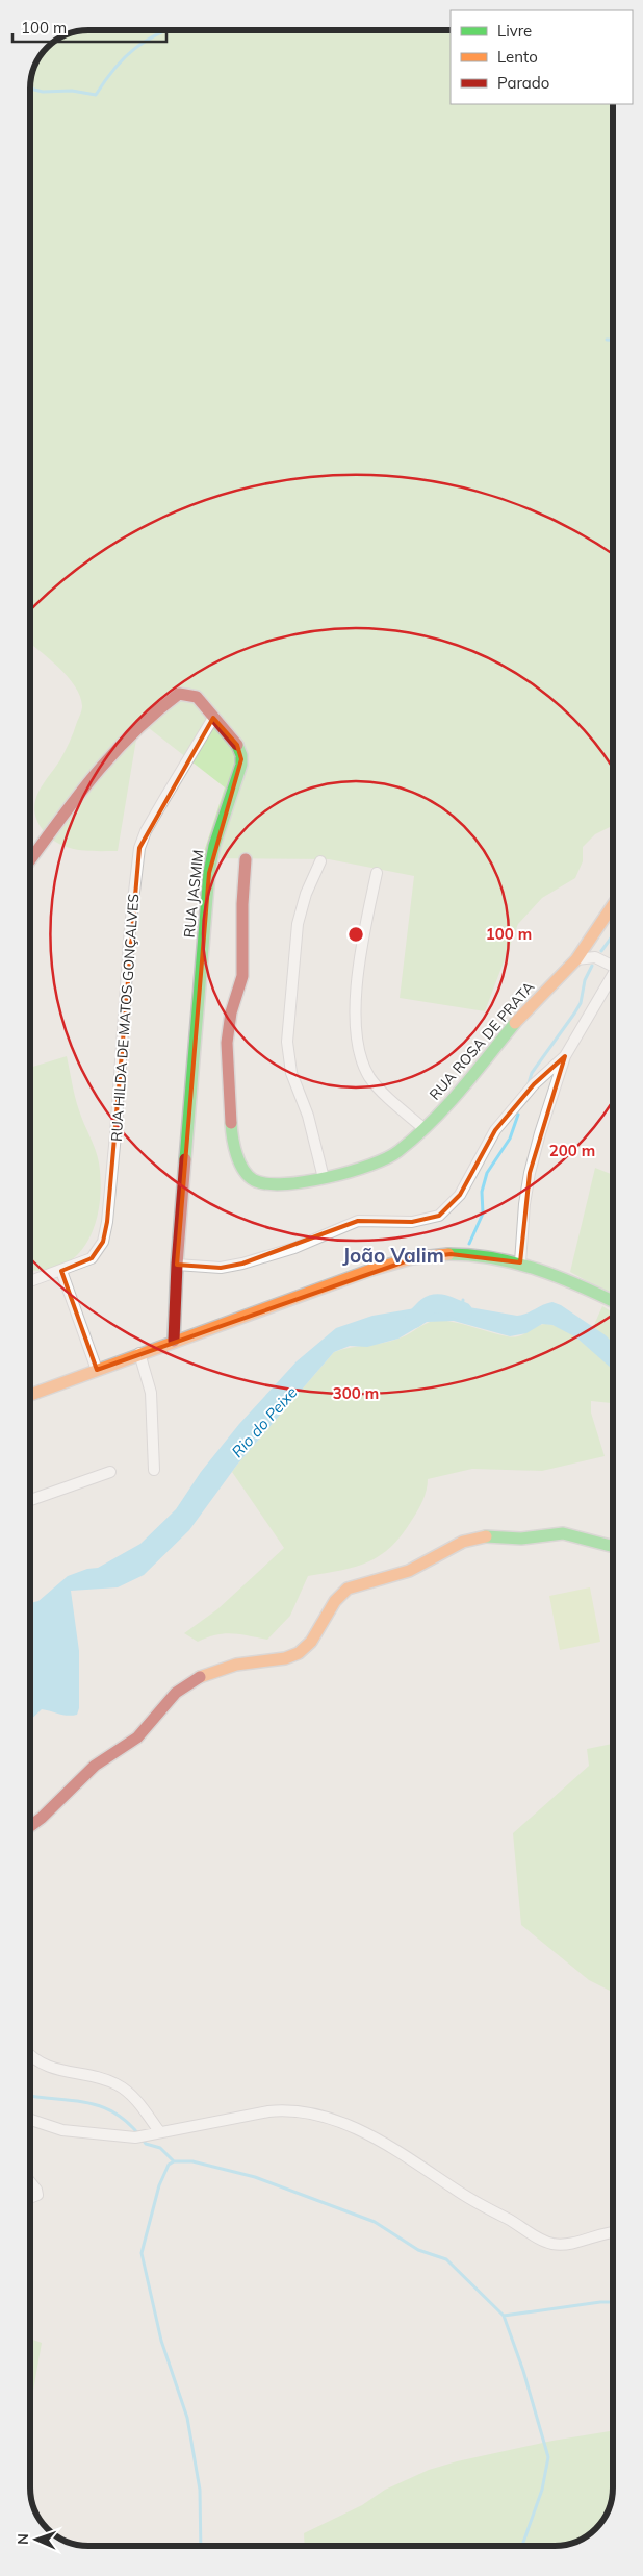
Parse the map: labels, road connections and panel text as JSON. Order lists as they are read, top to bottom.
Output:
{
  "streets": {
    "street": ["RUA JASMIM", "RUA HILDA DE MATOS GONÇALVES", "RUA ROSA DE PRATA"]
  },
  "crossings": [
    ["RUA JASMIM", "RUA HILDA DE MATOS GONÇALVES"]
  ],
  "districts": ["João Valim"],
  "water": ["Rio do Peixe"],
  "legend": ["Livre", "Lento", "Parado"],
  "scale_bar": "100 m",
  "north": "left",
  "rings": ["100 m", "200 m", "300 m"]
}
